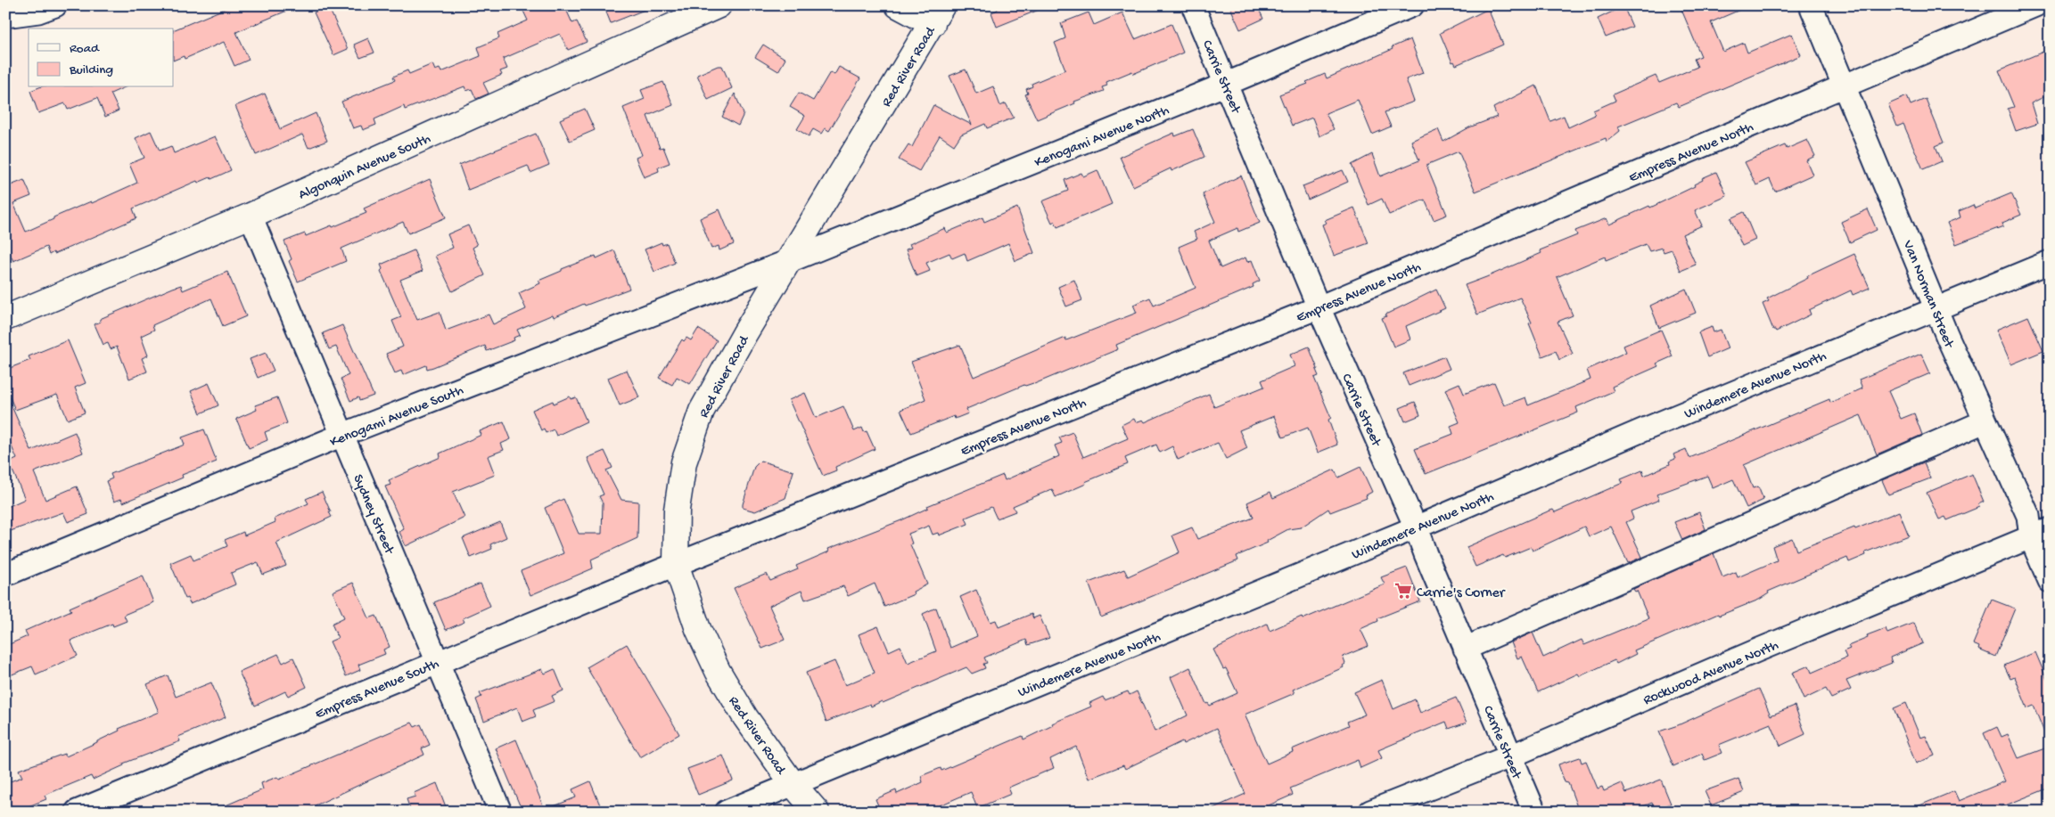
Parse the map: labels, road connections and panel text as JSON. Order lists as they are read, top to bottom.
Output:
{
  "streets": {
    "main road": ["Red River Road", "Algonquin Avenue South"],
    "street": [
      "Carrie Street",
      "Kenogami Avenue North",
      "Empress Avenue North",
      "Van Norman Street",
      "Windemere Avenue North",
      "Kenogami Avenue South",
      "Sydney Street",
      "Rockwood Avenue North",
      "Empress Avenue South"
    ]
  },
  "crossings": [
    ["Red River Road", "Kenogami Avenue North"],
    ["Red River Road", "Empress Avenue North"],
    ["Red River Road", "Windemere Avenue North"],
    ["Red River Road", "Kenogami Avenue South"],
    ["Red River Road", "Empress Avenue South"],
    ["Carrie Street", "Kenogami Avenue North"],
    ["Carrie Street", "Empress Avenue North"],
    ["Carrie Street", "Windemere Avenue North"],
    ["Carrie Street", "Rockwood Avenue North"],
    ["Kenogami Avenue North", "Kenogami Avenue South"],
    ["Empress Avenue North", "Van Norman Street"],
    ["Empress Avenue North", "Empress Avenue South"],
    ["Algonquin Avenue South", "Sydney Street"],
    ["Van Norman Street", "Windemere Avenue North"],
    ["Van Norman Street", "Rockwood Avenue North"],
    ["Kenogami Avenue South", "Sydney Street"],
    ["Sydney Street", "Empress Avenue South"]
  ],
  "places": {
    "supermarket": ["Carrie's Corner"]
  },
  "legend": ["Road", "Building"]
}
